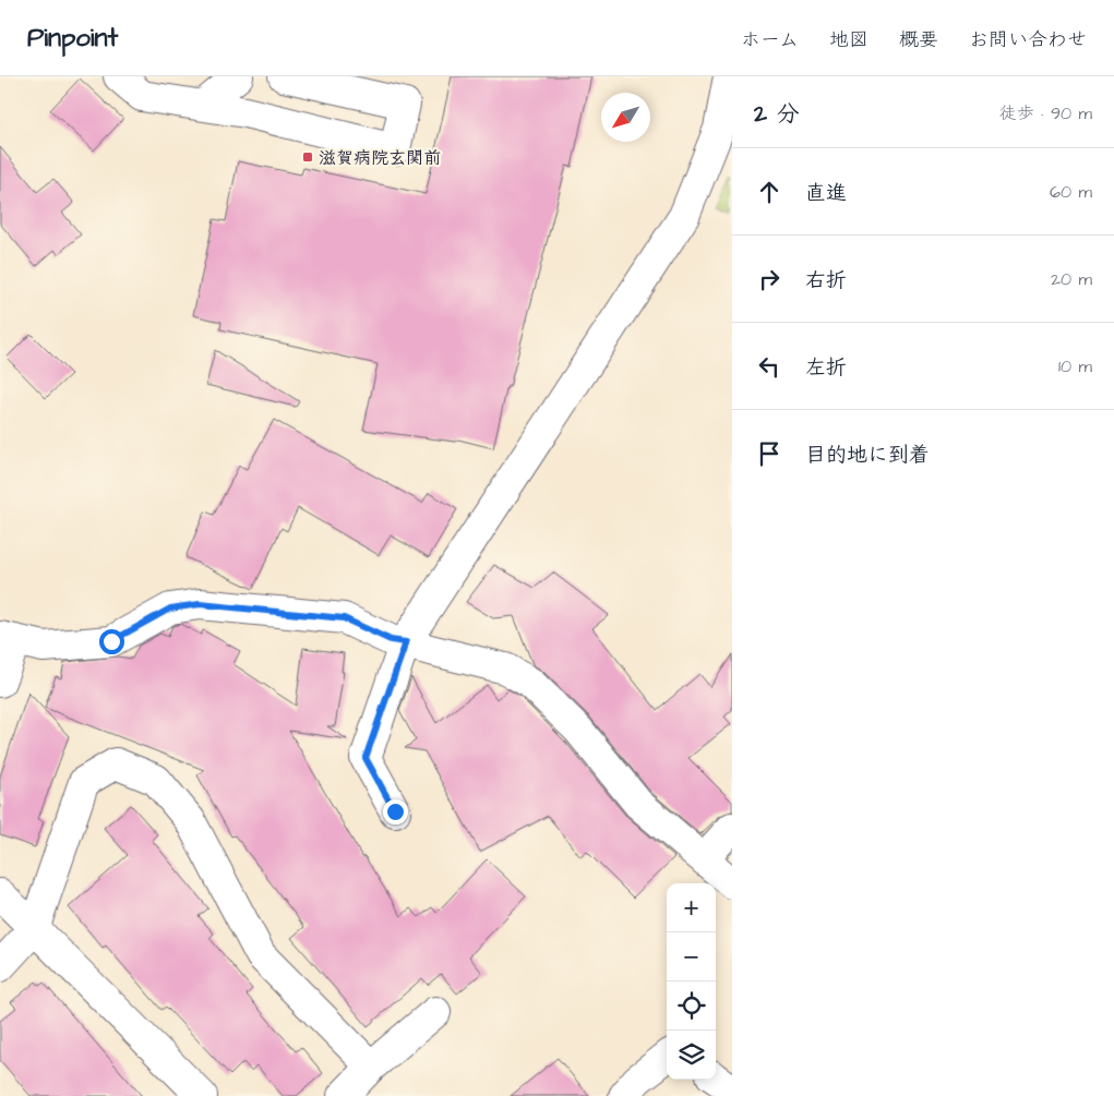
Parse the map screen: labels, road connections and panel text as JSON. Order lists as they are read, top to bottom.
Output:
{
  "places": {
    "transit": ["滋賀病院玄関前"]
  },
  "north": "bottom left",
  "page": {
    "header": "Pinpoint",
    "nav": [
      "ホーム",
      "地図",
      "概要",
      "お問い合わせ"
    ],
    "heading": ["2 分", "徒歩 · 90 m"],
    "list": [
      ["直進", "60 m"],
      ["右折", "20 m"],
      ["左折", "10 m"],
      "目的地に到着"
    ],
    "map_buttons": ["+", "−"]
  }
}
